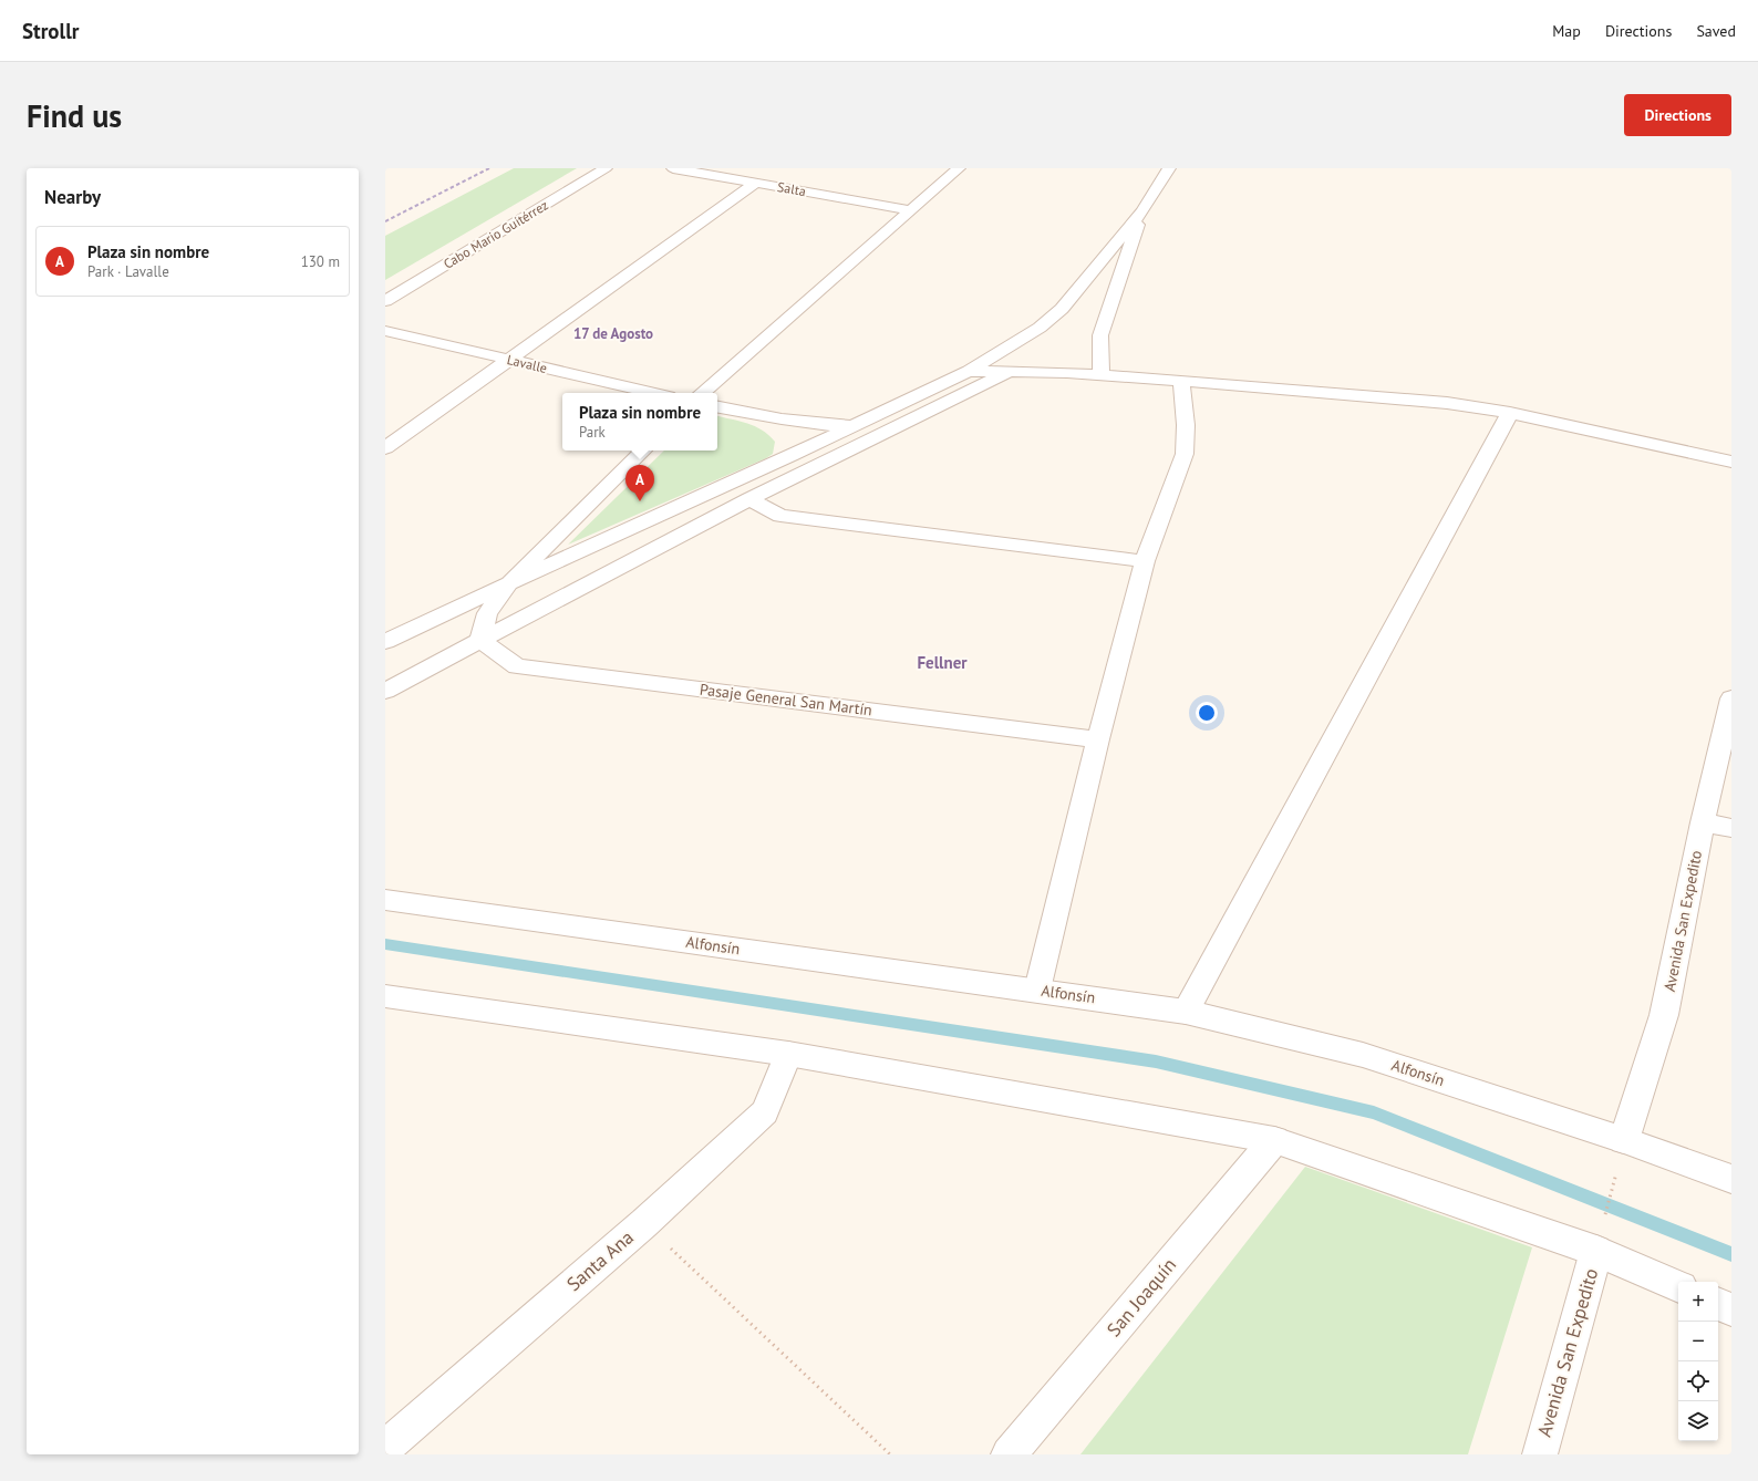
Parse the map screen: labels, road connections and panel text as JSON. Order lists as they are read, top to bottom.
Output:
{
  "streets": {
    "street": [
      "Salta",
      "Cabo Mario Guitérrez",
      "Lavalle",
      "Pasaje General San Martín",
      "Avenida San Expedito",
      "Alfonsín",
      "Santa Ana",
      "San Joaquín"
    ]
  },
  "crossings": [
    ["Avenida San Expedito", "Alfonsín"]
  ],
  "districts": ["17 de Agosto", "Fellner"],
  "page": {
    "header": "Strollr",
    "nav": ["Map", "Directions", "Saved"],
    "buttons": "Directions",
    "title": "Find us",
    "heading": "Nearby",
    "list": [
      {
        "mark": "A",
        "name": "Plaza sin nombre",
        "note": "Park · Lavalle",
        "value": "130 m"
      }
    ],
    "popup": ["Plaza sin nombre", "Park"],
    "pins": "A",
    "map_buttons": ["+", "−"]
  }
}
